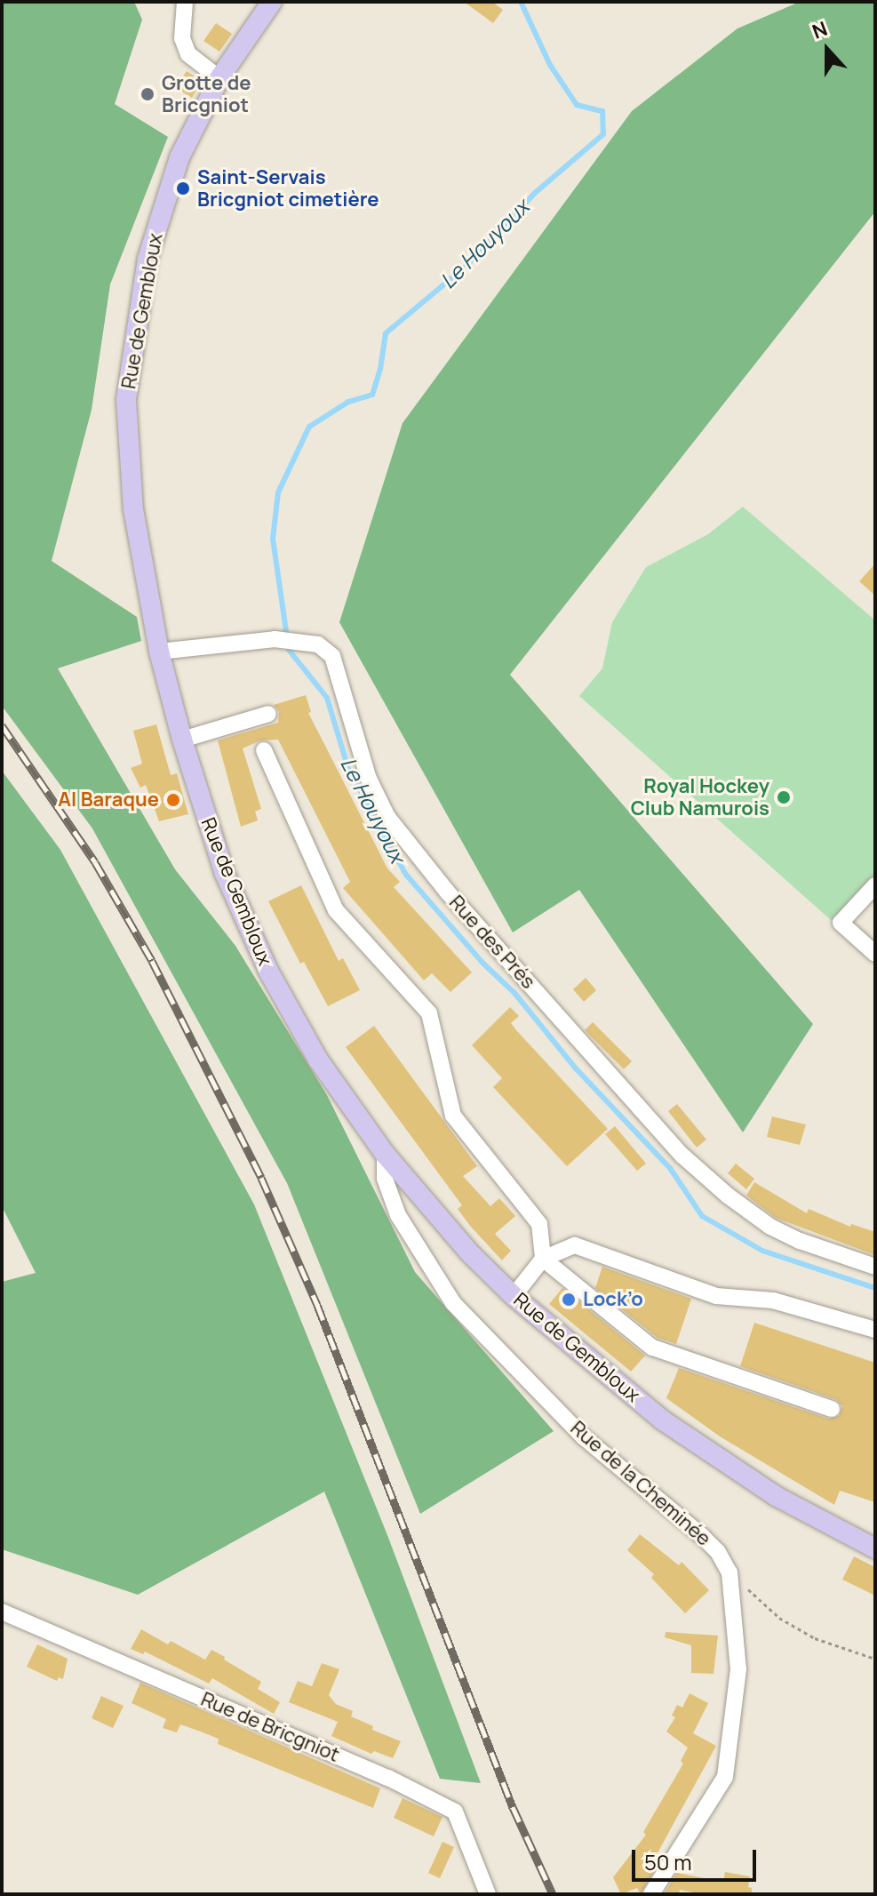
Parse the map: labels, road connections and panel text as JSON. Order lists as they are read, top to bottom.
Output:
{
  "streets": {
    "main road": ["Rue de Gembloux"],
    "street": ["Rue des Prés", "Rue de la Cheminée", "Rue de Bricgniot"]
  },
  "crossings": [
    ["Rue de Gembloux", "Rue des Prés"],
    ["Rue de Gembloux", "Rue de la Cheminée"]
  ],
  "water": ["Le Houyoux"],
  "places": [
    "Grotte de Bricgniot",
    "Saint-Servais Bricgniot cimetière",
    "Royal Hockey Club Namurois",
    "Al Baraque",
    "Lock’o"
  ],
  "scale_bar": "50 m",
  "north": "top"
}
